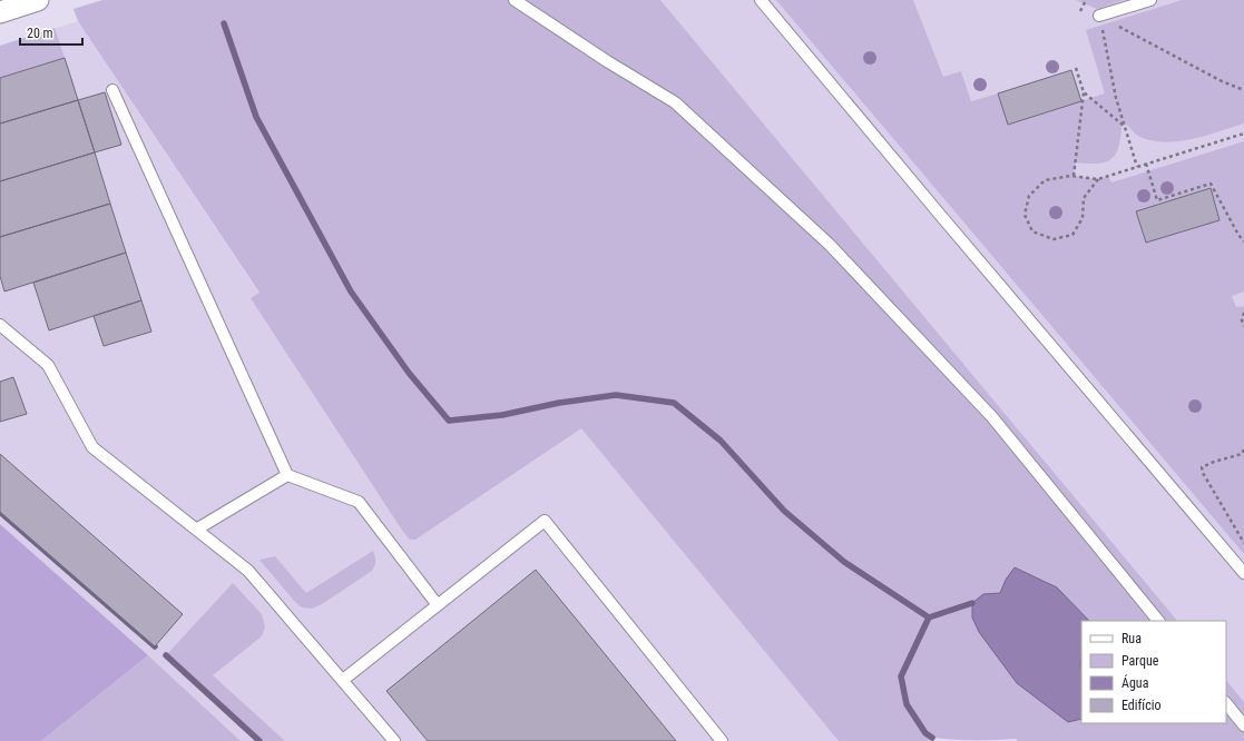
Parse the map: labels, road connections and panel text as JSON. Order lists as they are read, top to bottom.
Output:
{
  "legend": [
    "Rua",
    "Parque",
    "Água",
    "Edifício"
  ],
  "scale_bar": "20 m"
}
